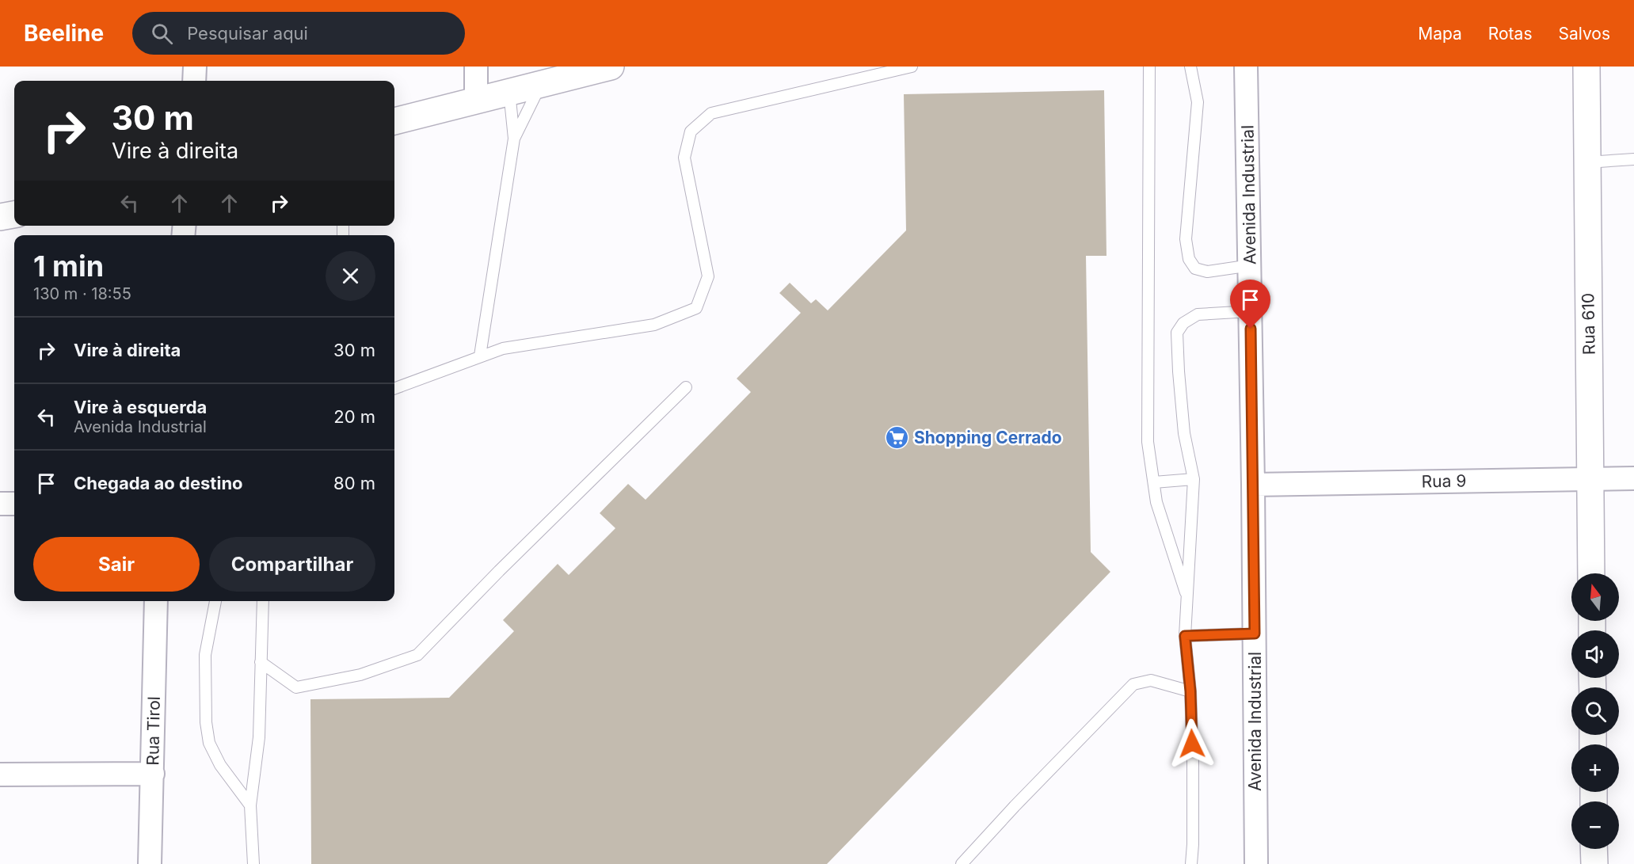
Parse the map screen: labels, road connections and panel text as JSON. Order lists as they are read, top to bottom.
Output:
{
  "streets": {
    "street": [
      "Avenida Industrial",
      "Rua 610",
      "Rua 9",
      "Rua Tirol"
    ]
  },
  "crossings": [
    ["Avenida Industrial", "Rua 9"],
    ["Rua 610", "Rua 9"]
  ],
  "places": {
    "supermarket": ["Shopping Cerrado"]
  },
  "north": "top",
  "page": {
    "header": "Beeline",
    "search": "Pesquisar aqui",
    "nav": ["Mapa", "Rotas", "Salvos"],
    "turn": ["30 m", "Vire à direita"],
    "heading": ["1 min", "130 m · 18:55"],
    "list": [
      {
        "name": "Vire à direita",
        "value": "30 m"
      },
      {
        "name": "Vire à esquerda",
        "note": "Avenida Industrial",
        "value": "20 m"
      },
      {
        "name": "Chegada ao destino",
        "value": "80 m"
      }
    ],
    "buttons": ["Sair", "Compartilhar"],
    "map_buttons": ["+", "−"]
  }
}
